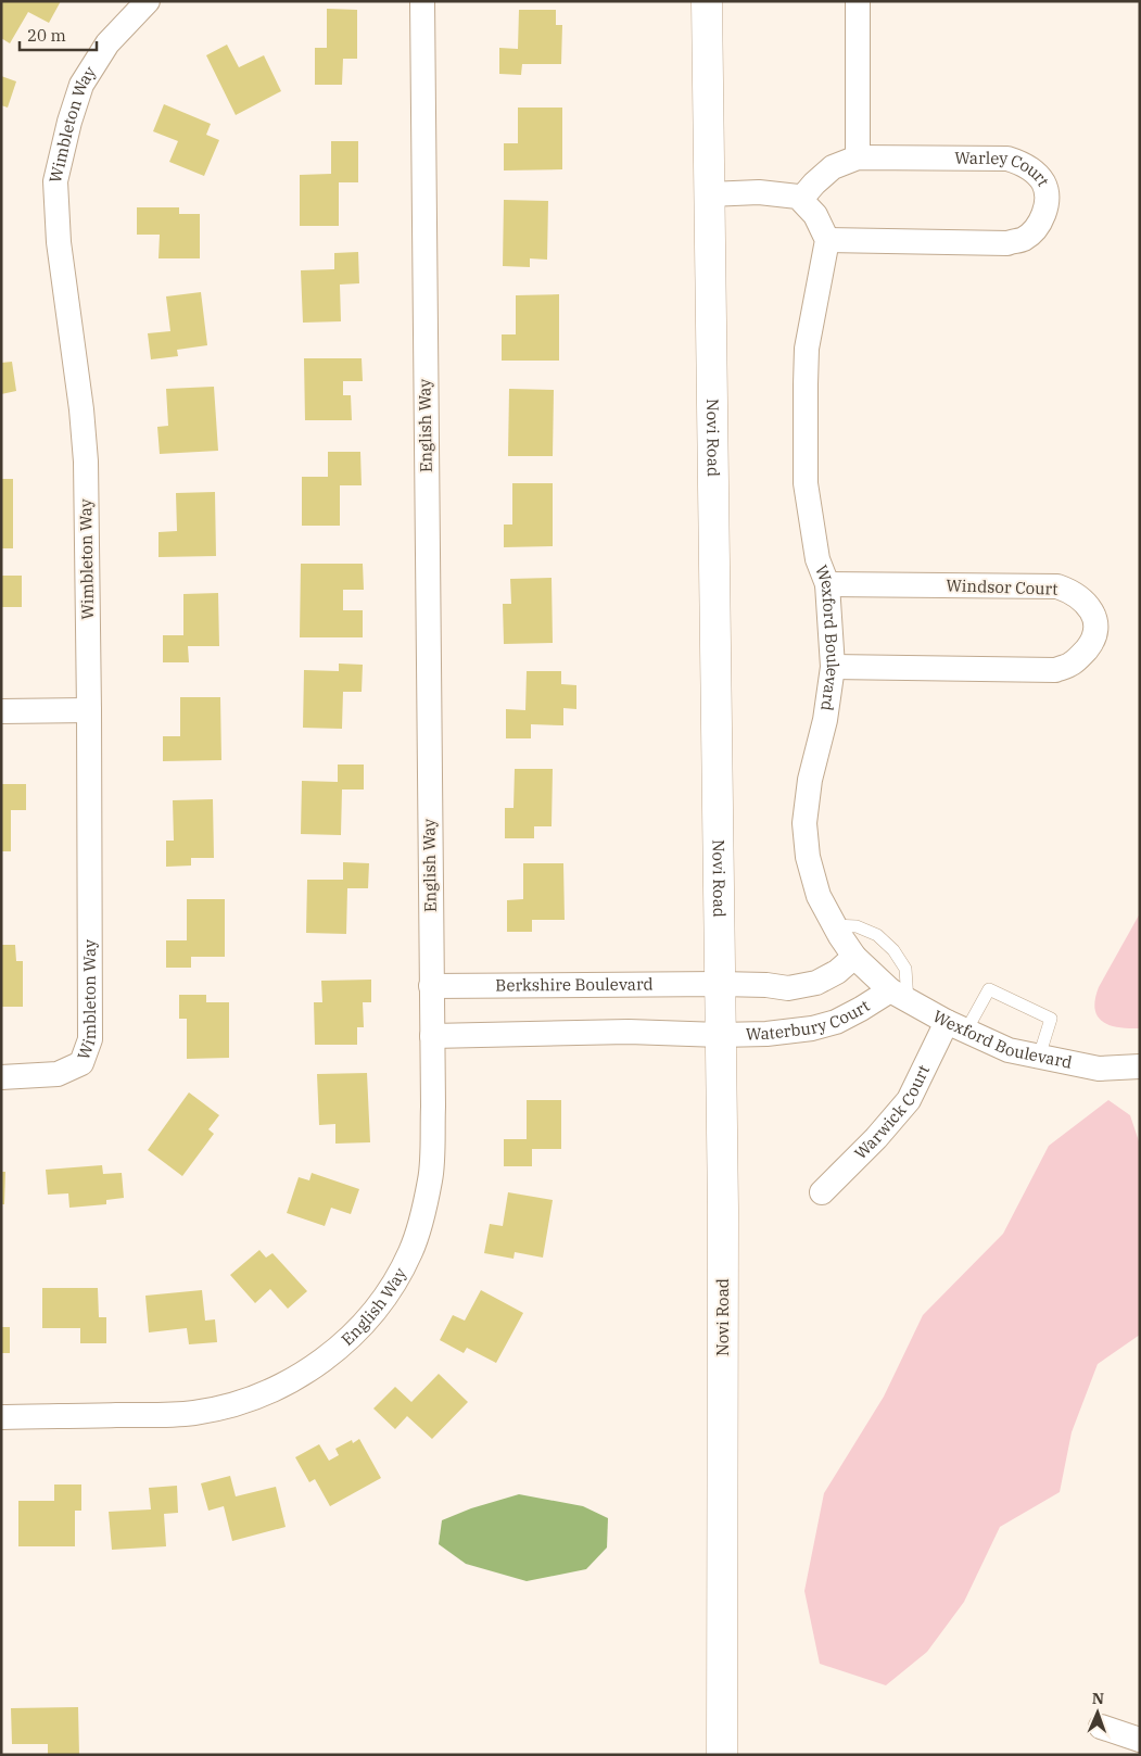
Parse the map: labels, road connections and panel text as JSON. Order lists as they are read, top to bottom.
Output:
{
  "streets": {
    "main road": ["Novi Road"],
    "street": [
      "Wimbleton Way",
      "Warley Court",
      "English Way",
      "Windsor Court",
      "Wexford Boulevard",
      "Berkshire Boulevard",
      "Waterbury Court",
      "Warwick Court"
    ]
  },
  "crossings": [
    ["Warley Court", "Wexford Boulevard"],
    ["English Way", "Berkshire Boulevard"],
    ["Novi Road", "Berkshire Boulevard"],
    ["Novi Road", "Waterbury Court"],
    ["Windsor Court", "Wexford Boulevard"],
    ["Wexford Boulevard", "Waterbury Court"],
    ["Wexford Boulevard", "Warwick Court"],
    ["Berkshire Boulevard", "Waterbury Court"]
  ],
  "scale_bar": "20 m",
  "north": "top"
}
